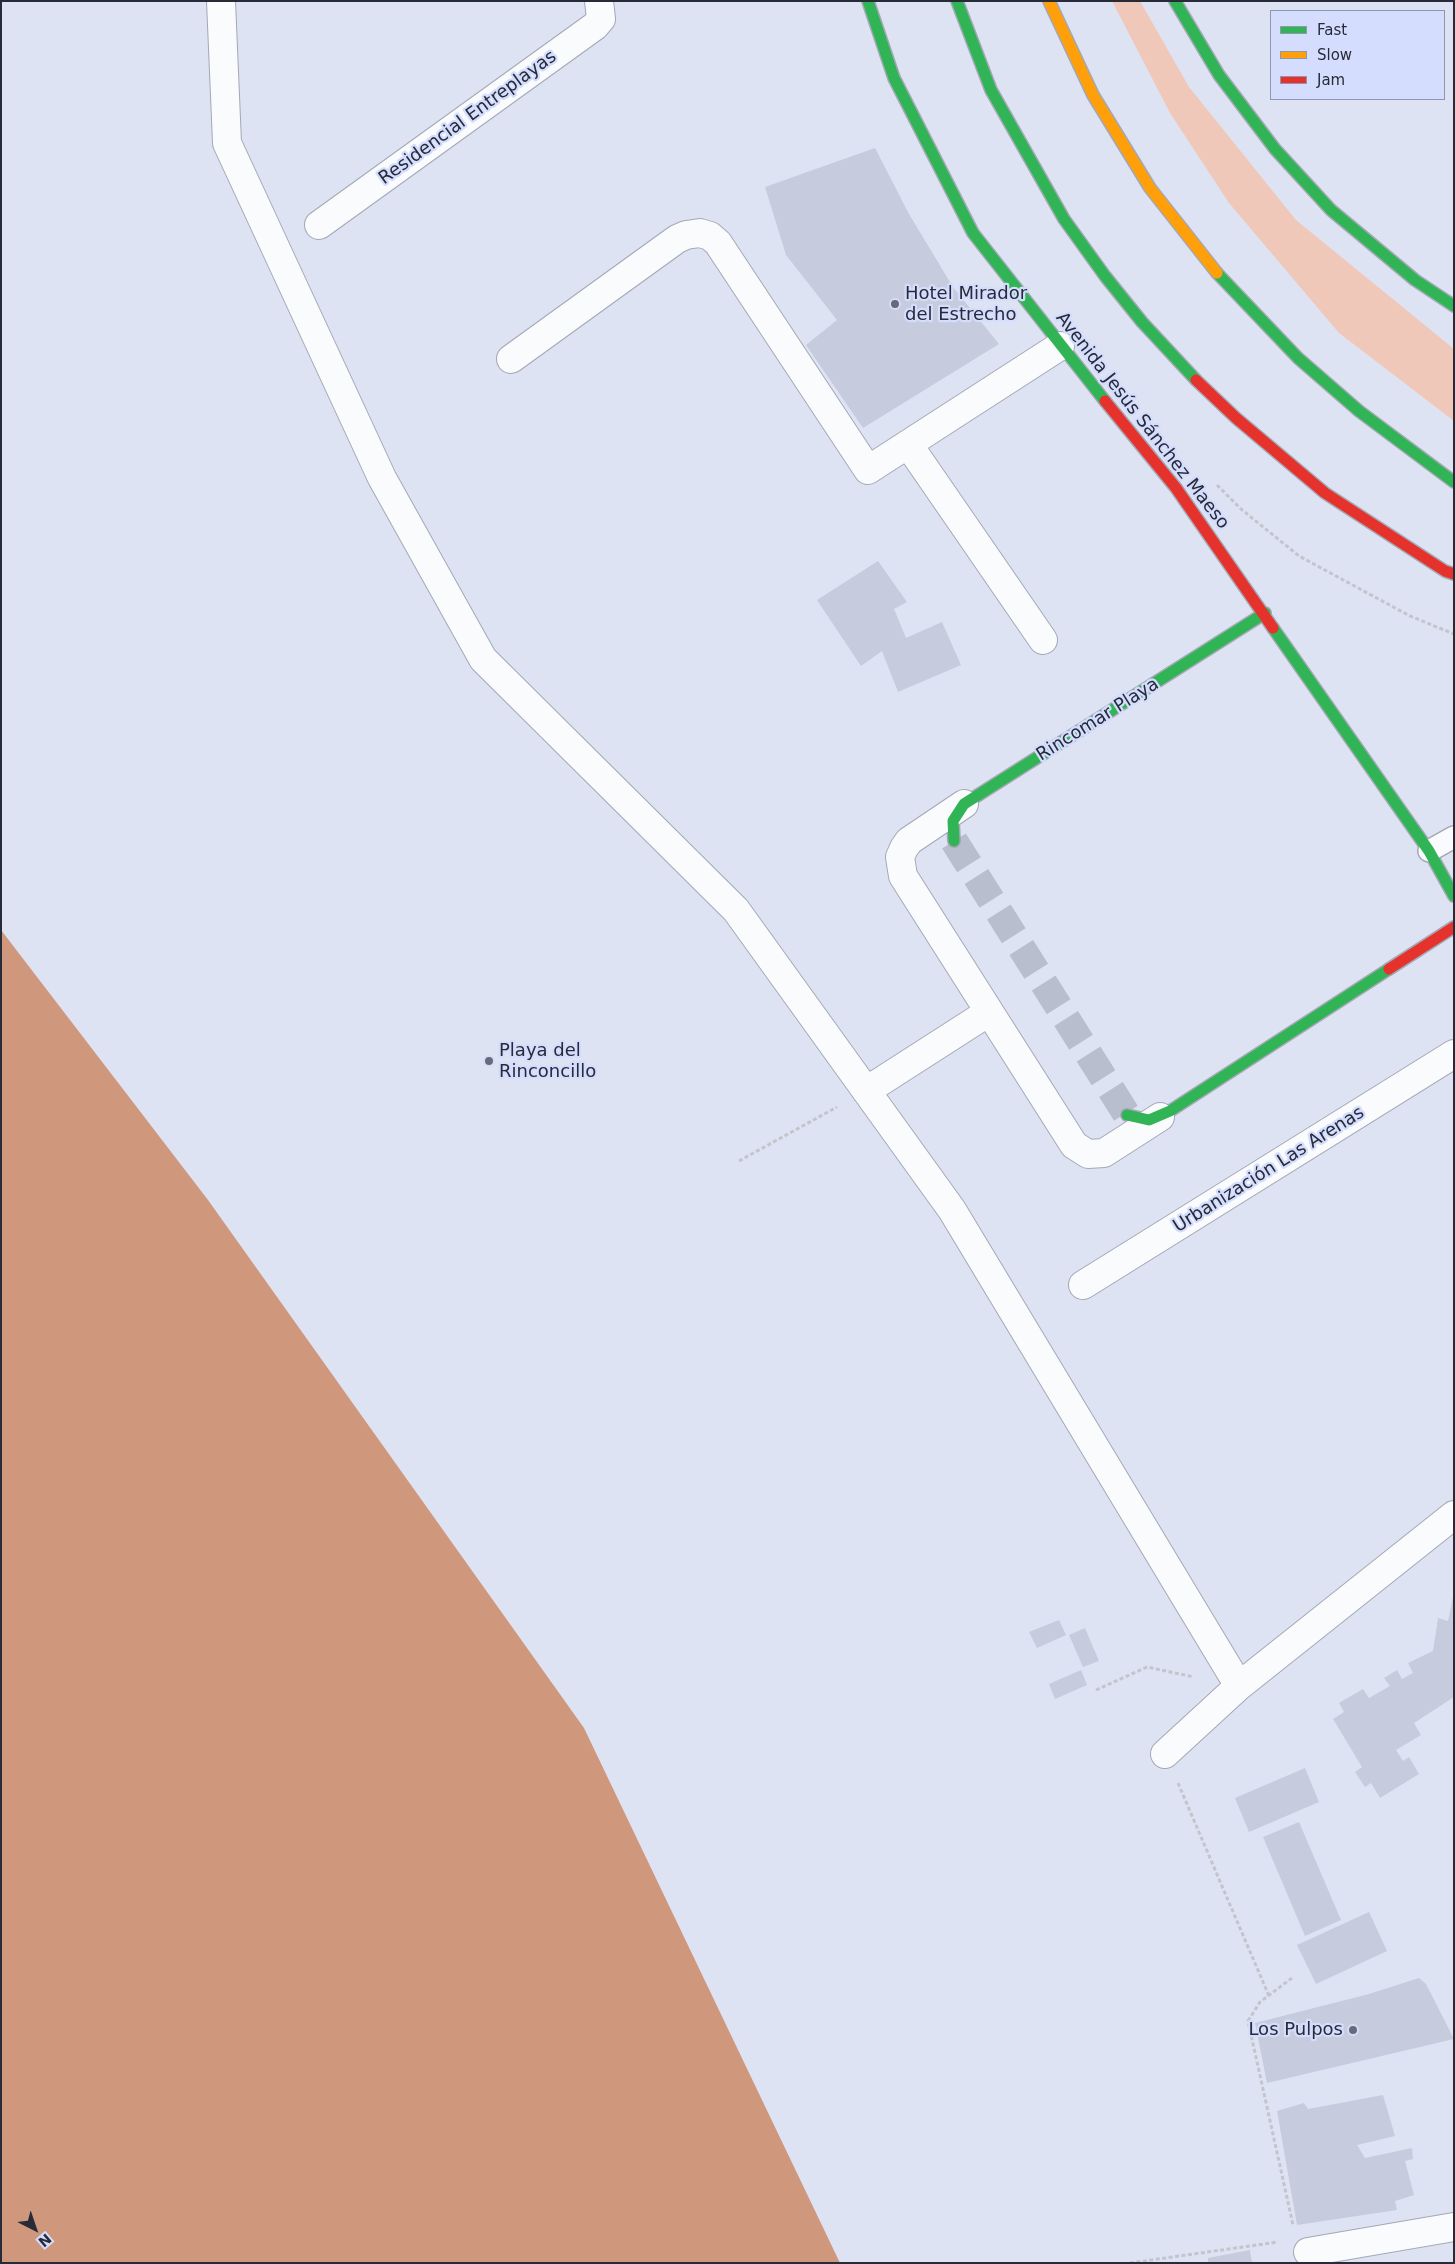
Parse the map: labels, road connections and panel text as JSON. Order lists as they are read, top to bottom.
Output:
{
  "streets": {
    "main road": ["Avenida Jesús Sánchez Maeso", "Rincomar Playa"],
    "street": ["Residencial Entreplayas", "Urbanización Las Arenas"]
  },
  "crossings": [
    ["Avenida Jesús Sánchez Maeso", "Rincomar Playa"]
  ],
  "places": ["Hotel Mirador del Estrecho", "Playa del Rinconcillo", "Los Pulpos"],
  "legend": ["Fast", "Slow", "Jam"],
  "north": "bottom right"
}
